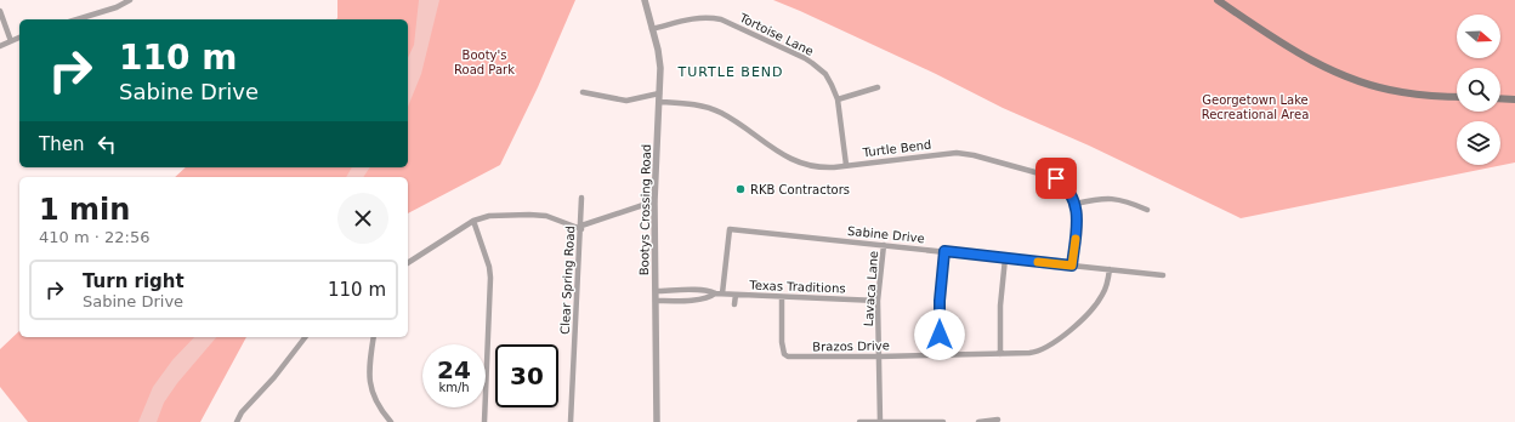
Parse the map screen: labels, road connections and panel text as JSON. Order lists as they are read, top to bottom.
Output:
{
  "streets": {
    "street": [
      "Tortoise Lane",
      "Turtle Bend",
      "Bootys Crossing Road",
      "Sabine Drive",
      "Clear Spring Road",
      "Texas Traditions",
      "Lavaca Lane",
      "Brazos Drive"
    ]
  },
  "crossings": [
    ["Tortoise Lane", "Turtle Bend"],
    ["Tortoise Lane", "Bootys Crossing Road"],
    ["Turtle Bend", "Bootys Crossing Road"],
    ["Bootys Crossing Road", "Texas Traditions"],
    ["Sabine Drive", "Texas Traditions"],
    ["Sabine Drive", "Lavaca Lane"],
    ["Sabine Drive", "Brazos Drive"],
    ["Texas Traditions", "Lavaca Lane"],
    ["Texas Traditions", "Brazos Drive"],
    ["Lavaca Lane", "Brazos Drive"]
  ],
  "districts": ["TURTLE BEND"],
  "parks": ["Booty's Road Park", "Georgetown Lake Recreational Area"],
  "places": ["RKB Contractors"],
  "north": "right",
  "page": {
    "turn": ["110 m", "Sabine Drive"],
    "then": "Then",
    "heading": ["1 min", "410 m · 22:56"],
    "list": [
      {
        "name": "Turn right",
        "note": "Sabine Drive",
        "value": "110 m"
      }
    ],
    "speed": "24 km/h",
    "limit": "30"
  }
}
